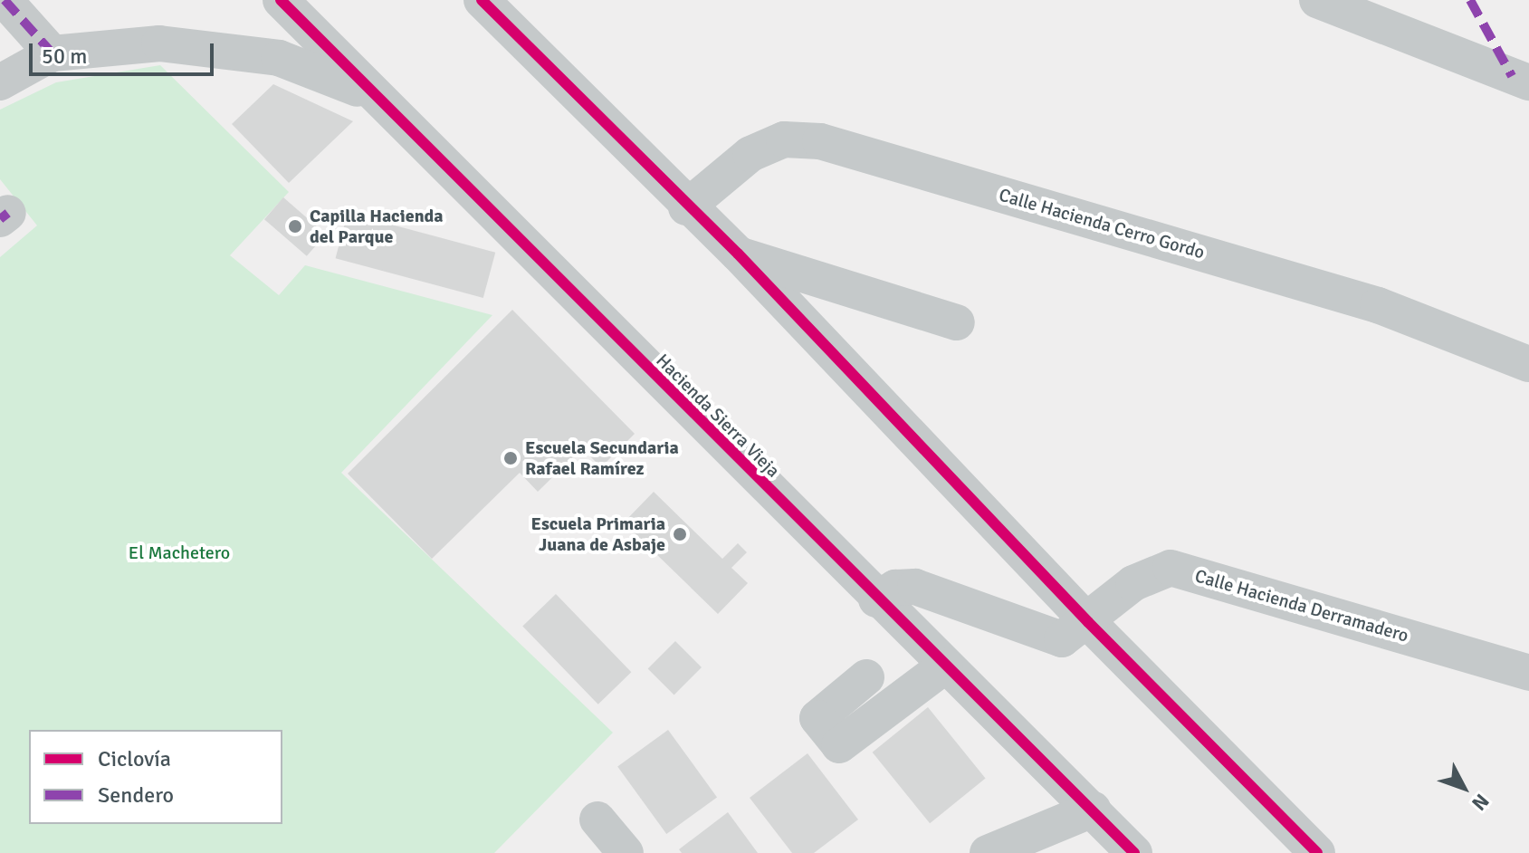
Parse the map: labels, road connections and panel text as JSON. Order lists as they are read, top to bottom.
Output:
{
  "streets": {
    "street": ["Calle Hacienda Cerro Gordo", "Hacienda Sierra Vieja", "Calle Hacienda Derramadero"]
  },
  "crossings": [
    ["Hacienda Sierra Vieja", "Calle Hacienda Derramadero"]
  ],
  "parks": ["El Machetero"],
  "places": ["Capilla Hacienda del Parque", "Escuela Secundaria Rafael Ramírez", "Escuela Primaria Juana de Asbaje"],
  "legend": ["Ciclovía", "Sendero"],
  "scale_bar": "50 m",
  "north": "bottom right"
}
